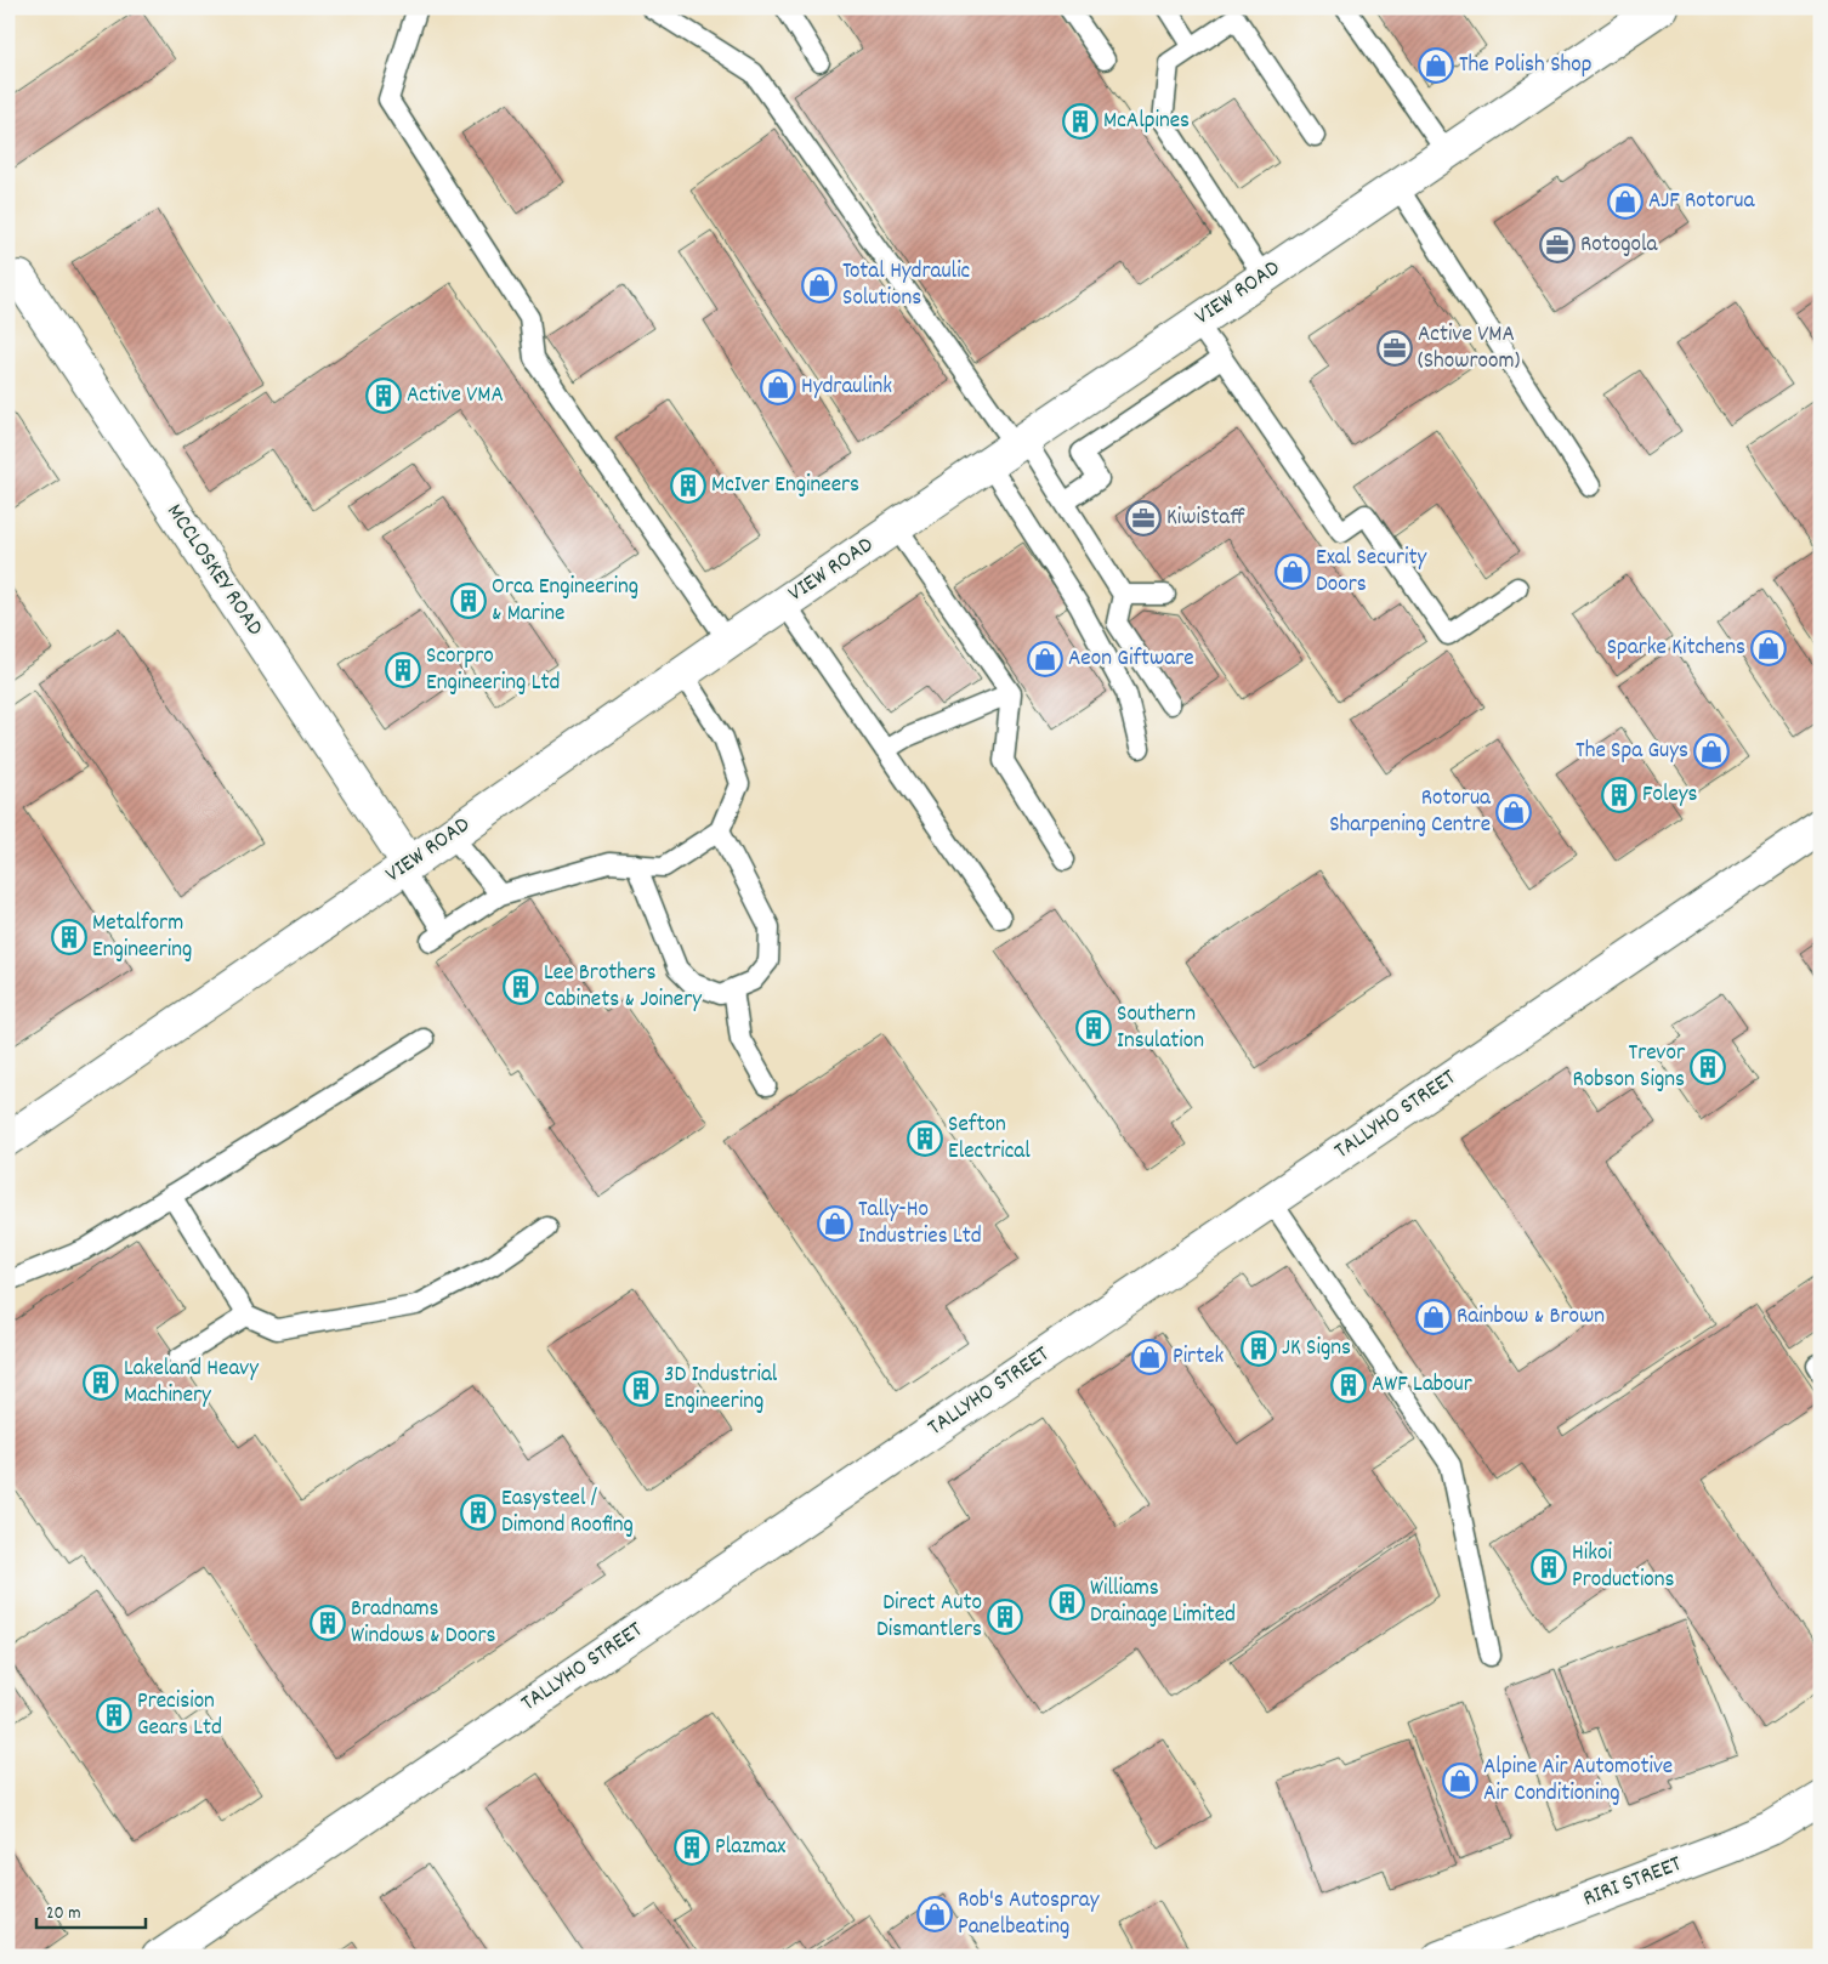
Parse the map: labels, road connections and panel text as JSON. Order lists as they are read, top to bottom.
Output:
{
  "streets": {
    "street": [
      "VIEW ROAD",
      "MCCLOSKEY ROAD",
      "TALLYHO STREET",
      "RIRI STREET"
    ]
  },
  "crossings": [
    ["VIEW ROAD", "MCCLOSKEY ROAD"]
  ],
  "places": {
    "shop": [
      "The Polish Shop",
      "AJF Rotorua",
      "Total Hydraulic Solutions",
      "Hydraulink",
      "Exal Security Doors",
      "Sparke Kitchens",
      "Aeon Giftware",
      "The Spa Guys",
      "Rotorua Sharpening Centre",
      "Tally-Ho Industries Ltd",
      "Rainbow & Brown",
      "Pirtek",
      "Alpine Air Automotive Air Conditioning",
      "Rob's Autospray Panelbeating"
    ],
    "building": [
      "McAlpines",
      "Active VMA",
      "McIver Engineers",
      "Orca Engineering & Marine",
      "Scorpro Engineering Ltd",
      "Foleys",
      "Metalform Engineering",
      "Lee Brothers Cabinets & Joinery",
      "Southern Insulation",
      "Trevor Robson Signs",
      "Sefton Electrical",
      "JK Signs",
      "Lakeland Heavy Machinery",
      "AWF Labour",
      "3D Industrial Engineering",
      "Easysteel / Dimond Roofing",
      "Hikoi Productions",
      "Williams Drainage Limited",
      "Direct Auto Dismantlers",
      "Bradnams Windows & Doors",
      "Precision Gears Ltd",
      "Plazmax"
    ],
    "office": ["Rotogola", "Active VMA (Showroom)", "KiwiStaff"]
  },
  "scale_bar": "20 m"
}
